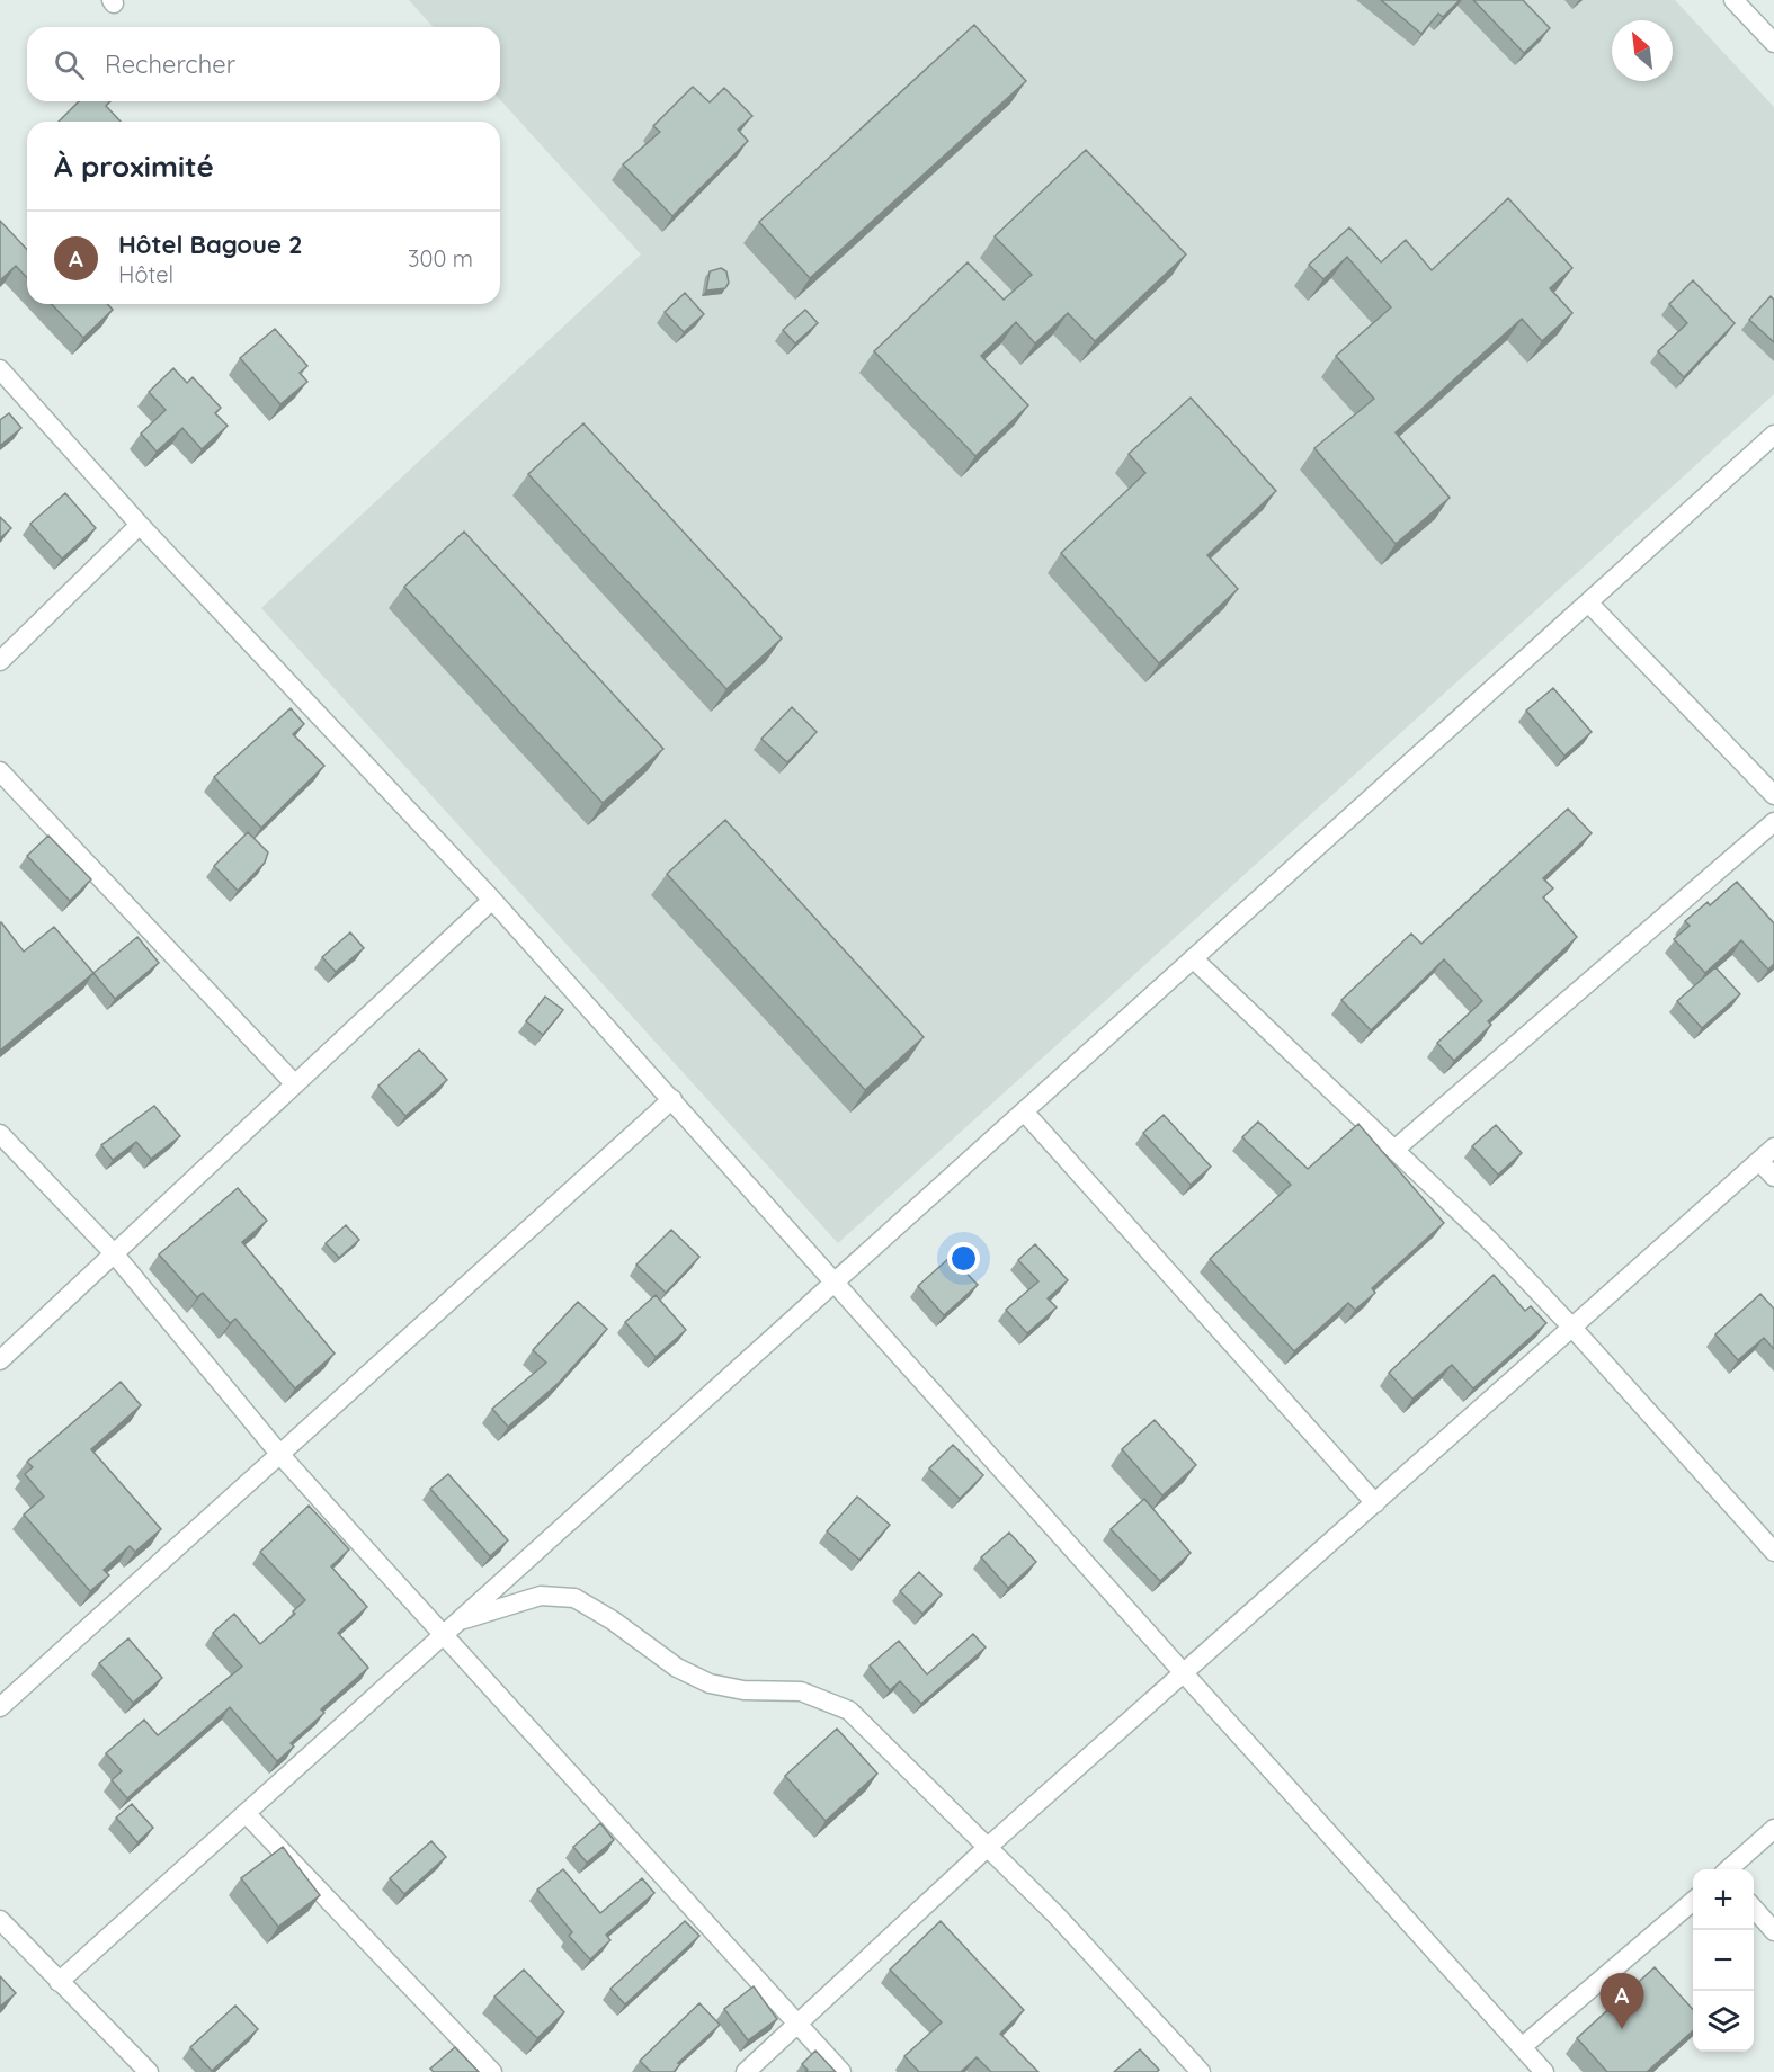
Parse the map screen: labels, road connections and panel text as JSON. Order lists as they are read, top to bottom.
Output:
{
  "north": "top left",
  "page": {
    "search": "Rechercher",
    "heading": "À proximité",
    "list": [
      {
        "mark": "A",
        "name": "Hôtel Bagoue 2",
        "note": "Hôtel",
        "value": "300 m"
      }
    ],
    "map_buttons": ["+", "−"],
    "pins": "A"
  }
}
